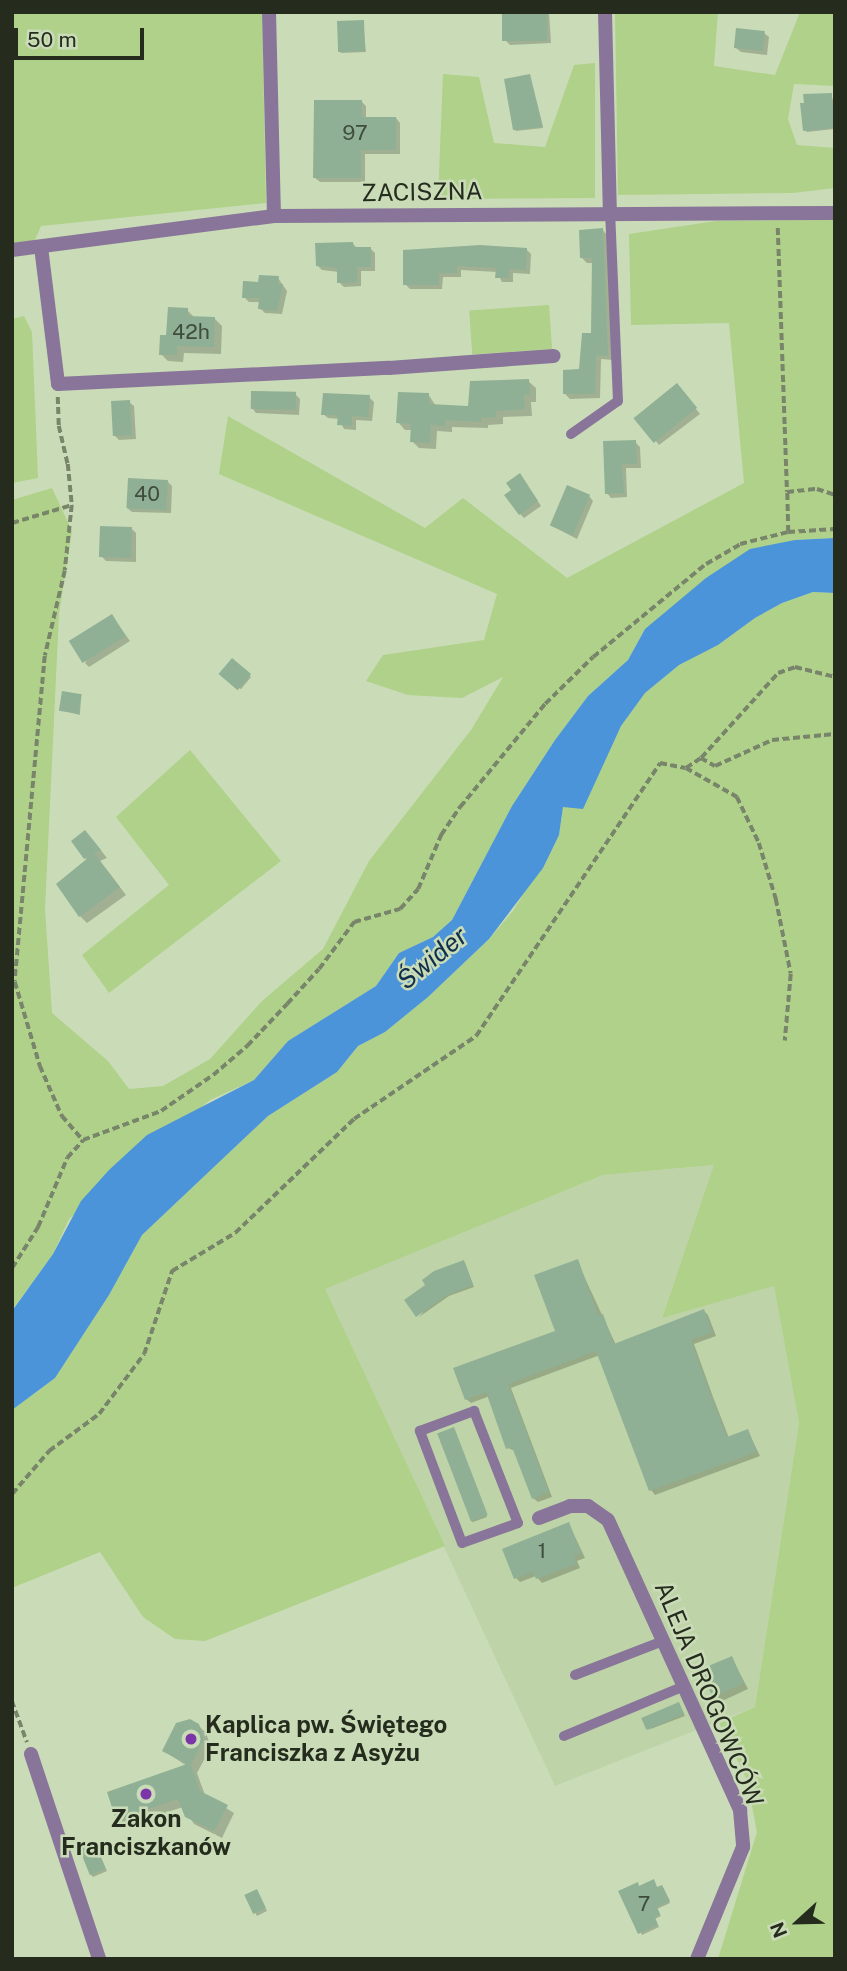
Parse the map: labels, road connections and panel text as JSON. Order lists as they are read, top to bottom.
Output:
{
  "streets": {
    "street": ["ZACISZNA", "ALEJA DROGOWCÓW"]
  },
  "water": ["Świder"],
  "places": ["Kaplica pw. Świętego Franciszka z Asyżu", "Zakon Franciszkanów"],
  "house_numbers": [
    "97",
    "42h",
    "40",
    "1",
    "7"
  ],
  "scale_bar": "50 m",
  "north": "left"
}
